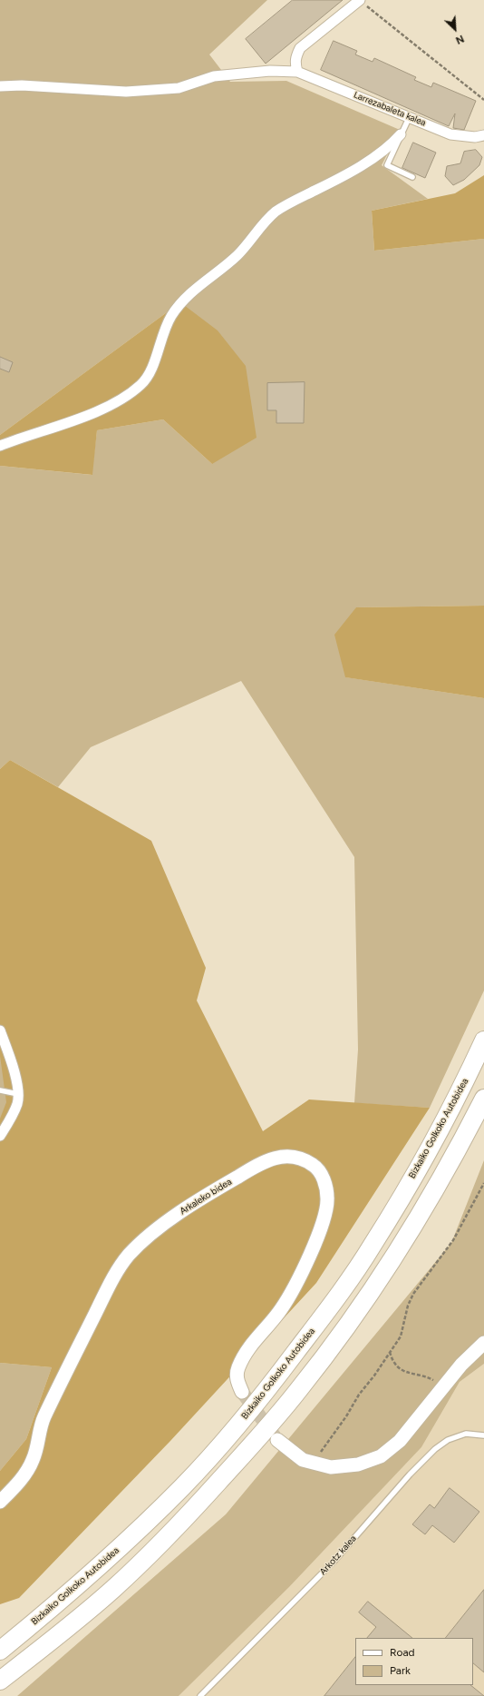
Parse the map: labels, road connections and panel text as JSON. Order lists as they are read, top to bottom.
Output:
{
  "streets": {
    "highway": ["Bizkaiko Golkoko Autobidea"],
    "street": ["Larrezabaleta kalea", "Arkaleko bidea"],
    "lane": ["Arkotz kalea"]
  },
  "legend": ["Road", "Park"],
  "north": "bottom right"
}
